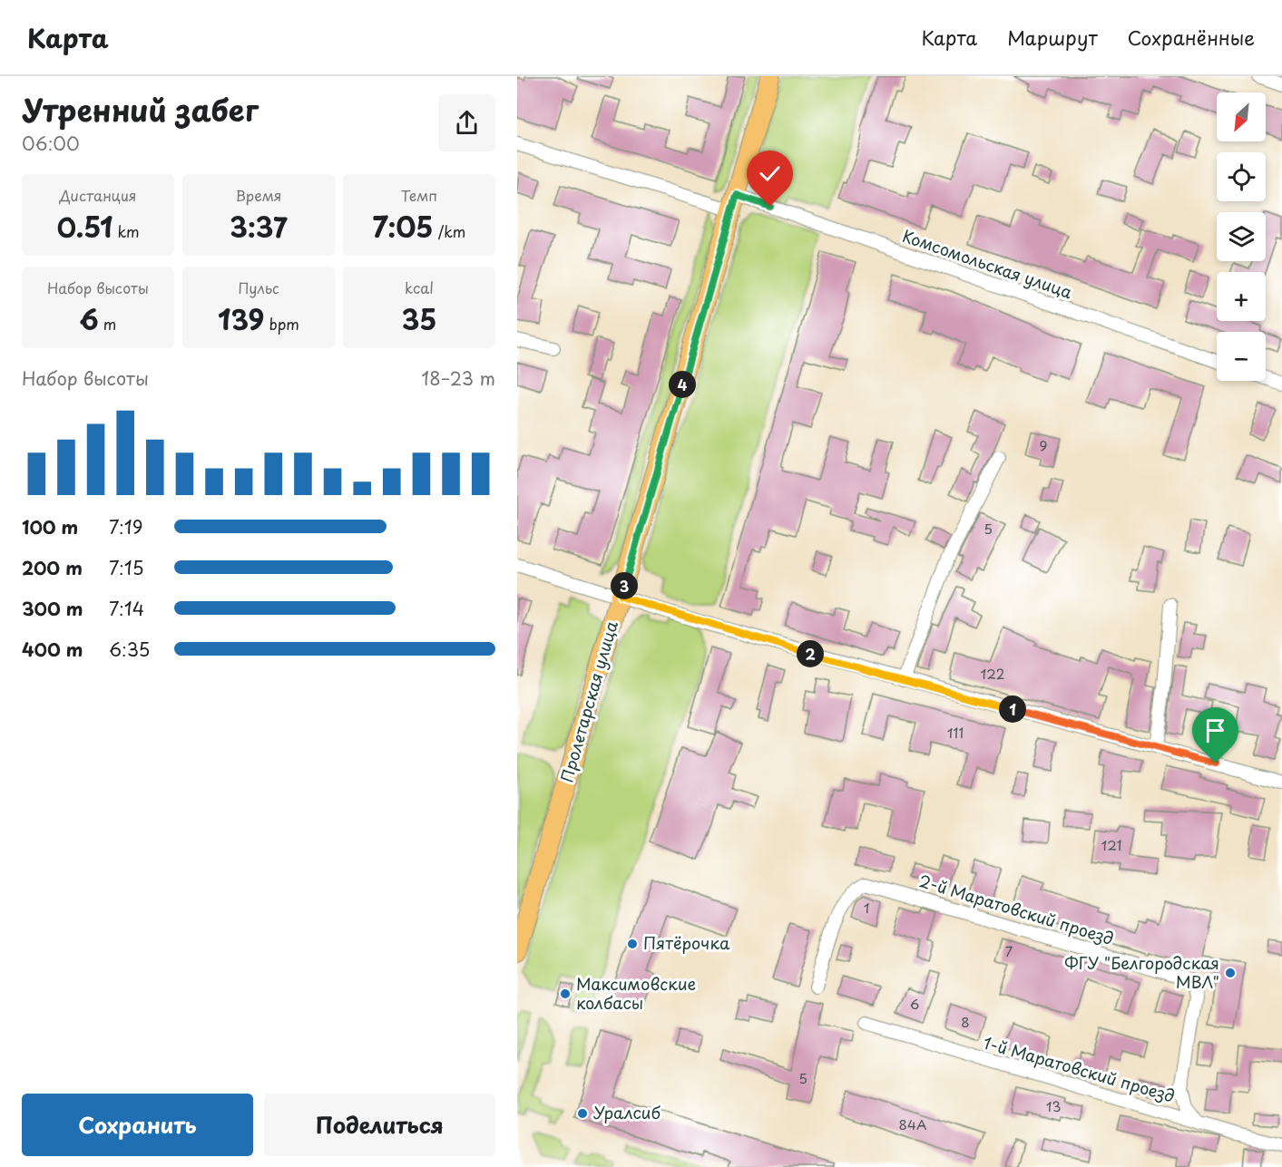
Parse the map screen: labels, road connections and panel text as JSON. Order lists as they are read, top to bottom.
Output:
{
  "streets": {
    "main road": ["Пролетарская улица"],
    "street": ["Комсомольская улица", "2-й Маратовский проезд", "1-й Маратовский проезд"]
  },
  "crossings": [
    ["Комсомольская улица", "Пролетарская улица"],
    ["2-й Маратовский проезд", "1-й Маратовский проезд"]
  ],
  "places": [
    "Пятёрочка",
    "ФГУ \"Белгородская МВЛ\"",
    "Максимовские колбасы",
    "Уралсиб"
  ],
  "house_numbers": [
    "9",
    "5",
    "122",
    "111",
    "121",
    "1",
    "7",
    "6",
    "8",
    "5",
    "13",
    "84А"
  ],
  "north": "bottom left",
  "page": {
    "header": "Карта",
    "nav": ["Карта", "Маршрут", "Сохранённые"],
    "heading": ["Утренний забег", "06:00"],
    "map_buttons": ["+", "−"],
    "stats": [
      ["Дистанция", "0.51 km"],
      ["Время", "3:37"],
      ["Темп", "7:05 /km"],
      ["Набор высоты", "6 m"],
      ["Пульс", "139 bpm"],
      ["kcal", "35"]
    ],
    "chart": ["Набор высоты", "18–23 m"],
    "pins": [
      "4",
      "3",
      "2",
      "1"
    ],
    "list": [
      {
        "name": "100 m",
        "note": "7:19"
      },
      {
        "name": "200 m",
        "note": "7:15"
      },
      {
        "name": "300 m",
        "note": "7:14"
      },
      {
        "name": "400 m",
        "note": "6:35"
      }
    ],
    "buttons": ["Сохранить", "Поделиться"]
  }
}
